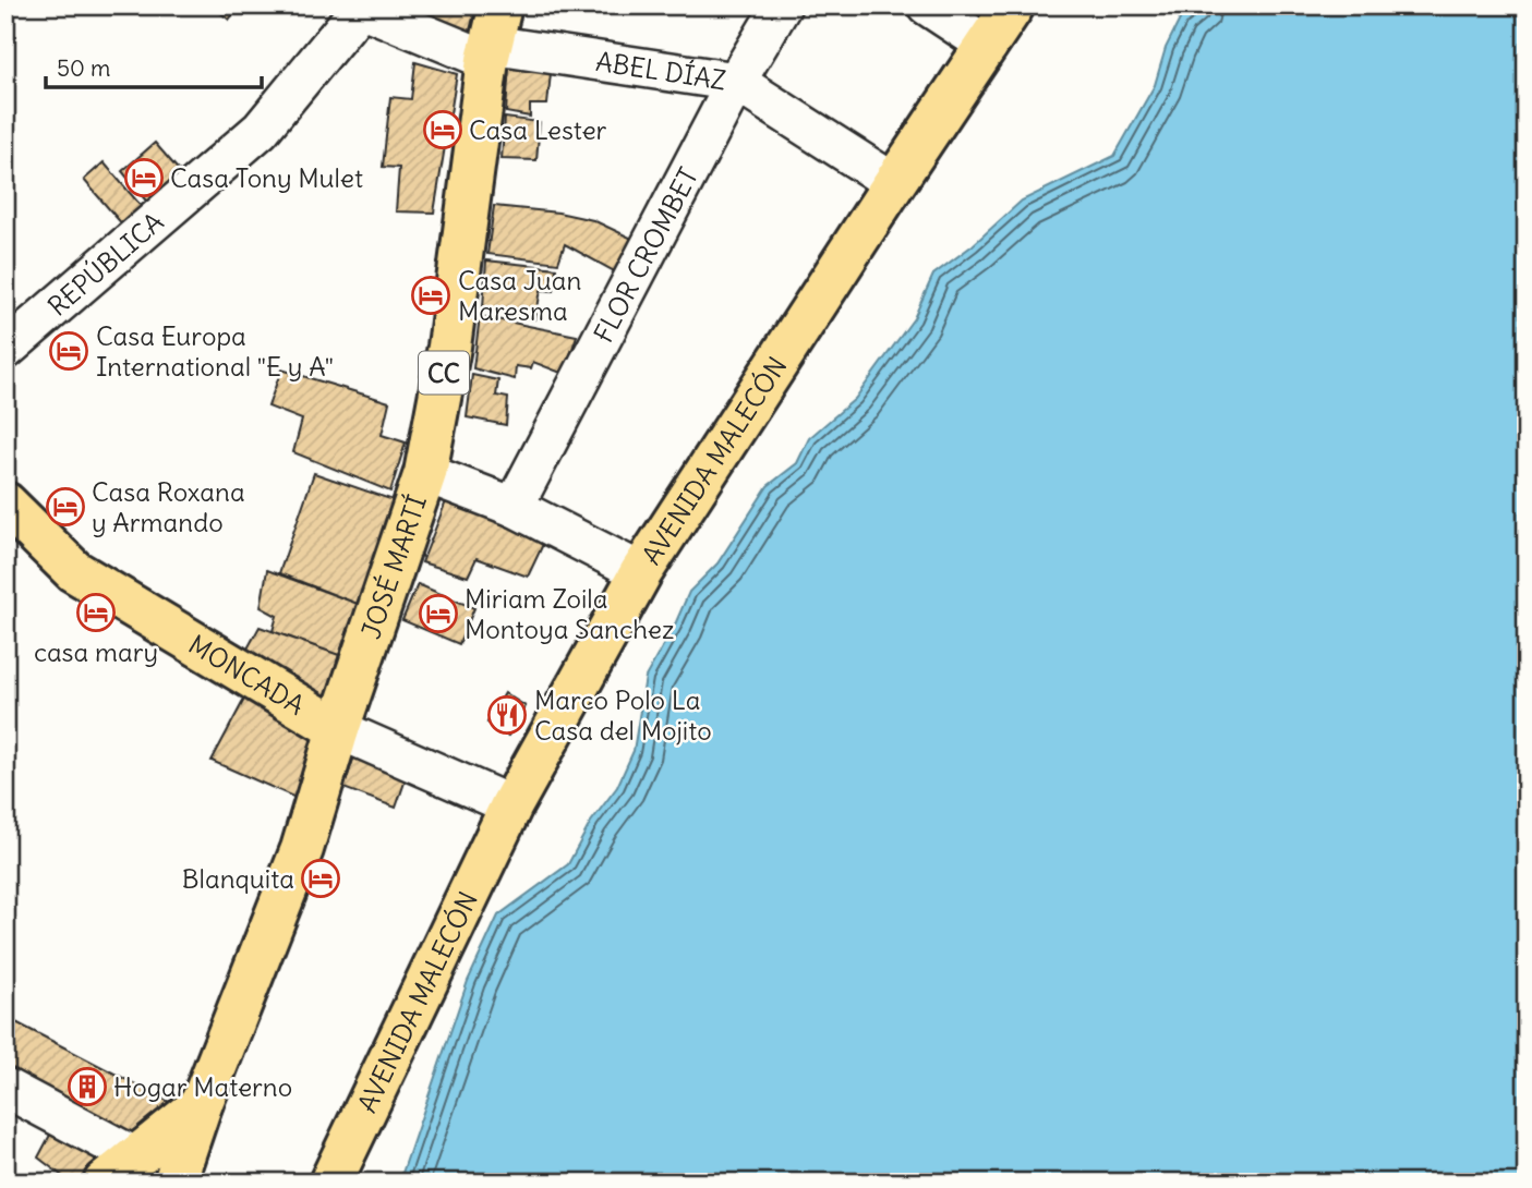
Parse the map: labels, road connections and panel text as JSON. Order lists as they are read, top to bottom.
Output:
{
  "streets": {
    "main road": [
      "CC",
      "AVENIDA MALECÓN",
      "JOSÉ MARTÍ",
      "MONCADA"
    ],
    "street": ["ABEL DÍAZ", "FLOR CROMBET", "REPÚBLICA"]
  },
  "crossings": [
    ["ABEL DÍAZ", "FLOR CROMBET"],
    ["ABEL DÍAZ", "REPÚBLICA"],
    ["ABEL DÍAZ", "AVENIDA MALECÓN"],
    ["ABEL DÍAZ", "JOSÉ MARTÍ"],
    ["AVENIDA MALECÓN", "MONCADA"],
    ["JOSÉ MARTÍ", "MONCADA"]
  ],
  "places": {
    "hotel": [
      "Casa Lester",
      "Casa Tony Mulet",
      "Casa Juan Maresma",
      "Casa Europa International \"E y A\"",
      "Casa Roxana y Armando",
      "casa mary",
      "Miriam Zoila Montoya Sanchez",
      "Blanquita"
    ],
    "restaurant": ["Marco Polo La Casa del Mojito"],
    "building": ["Hogar Materno"]
  },
  "scale_bar": "50 m"
}
